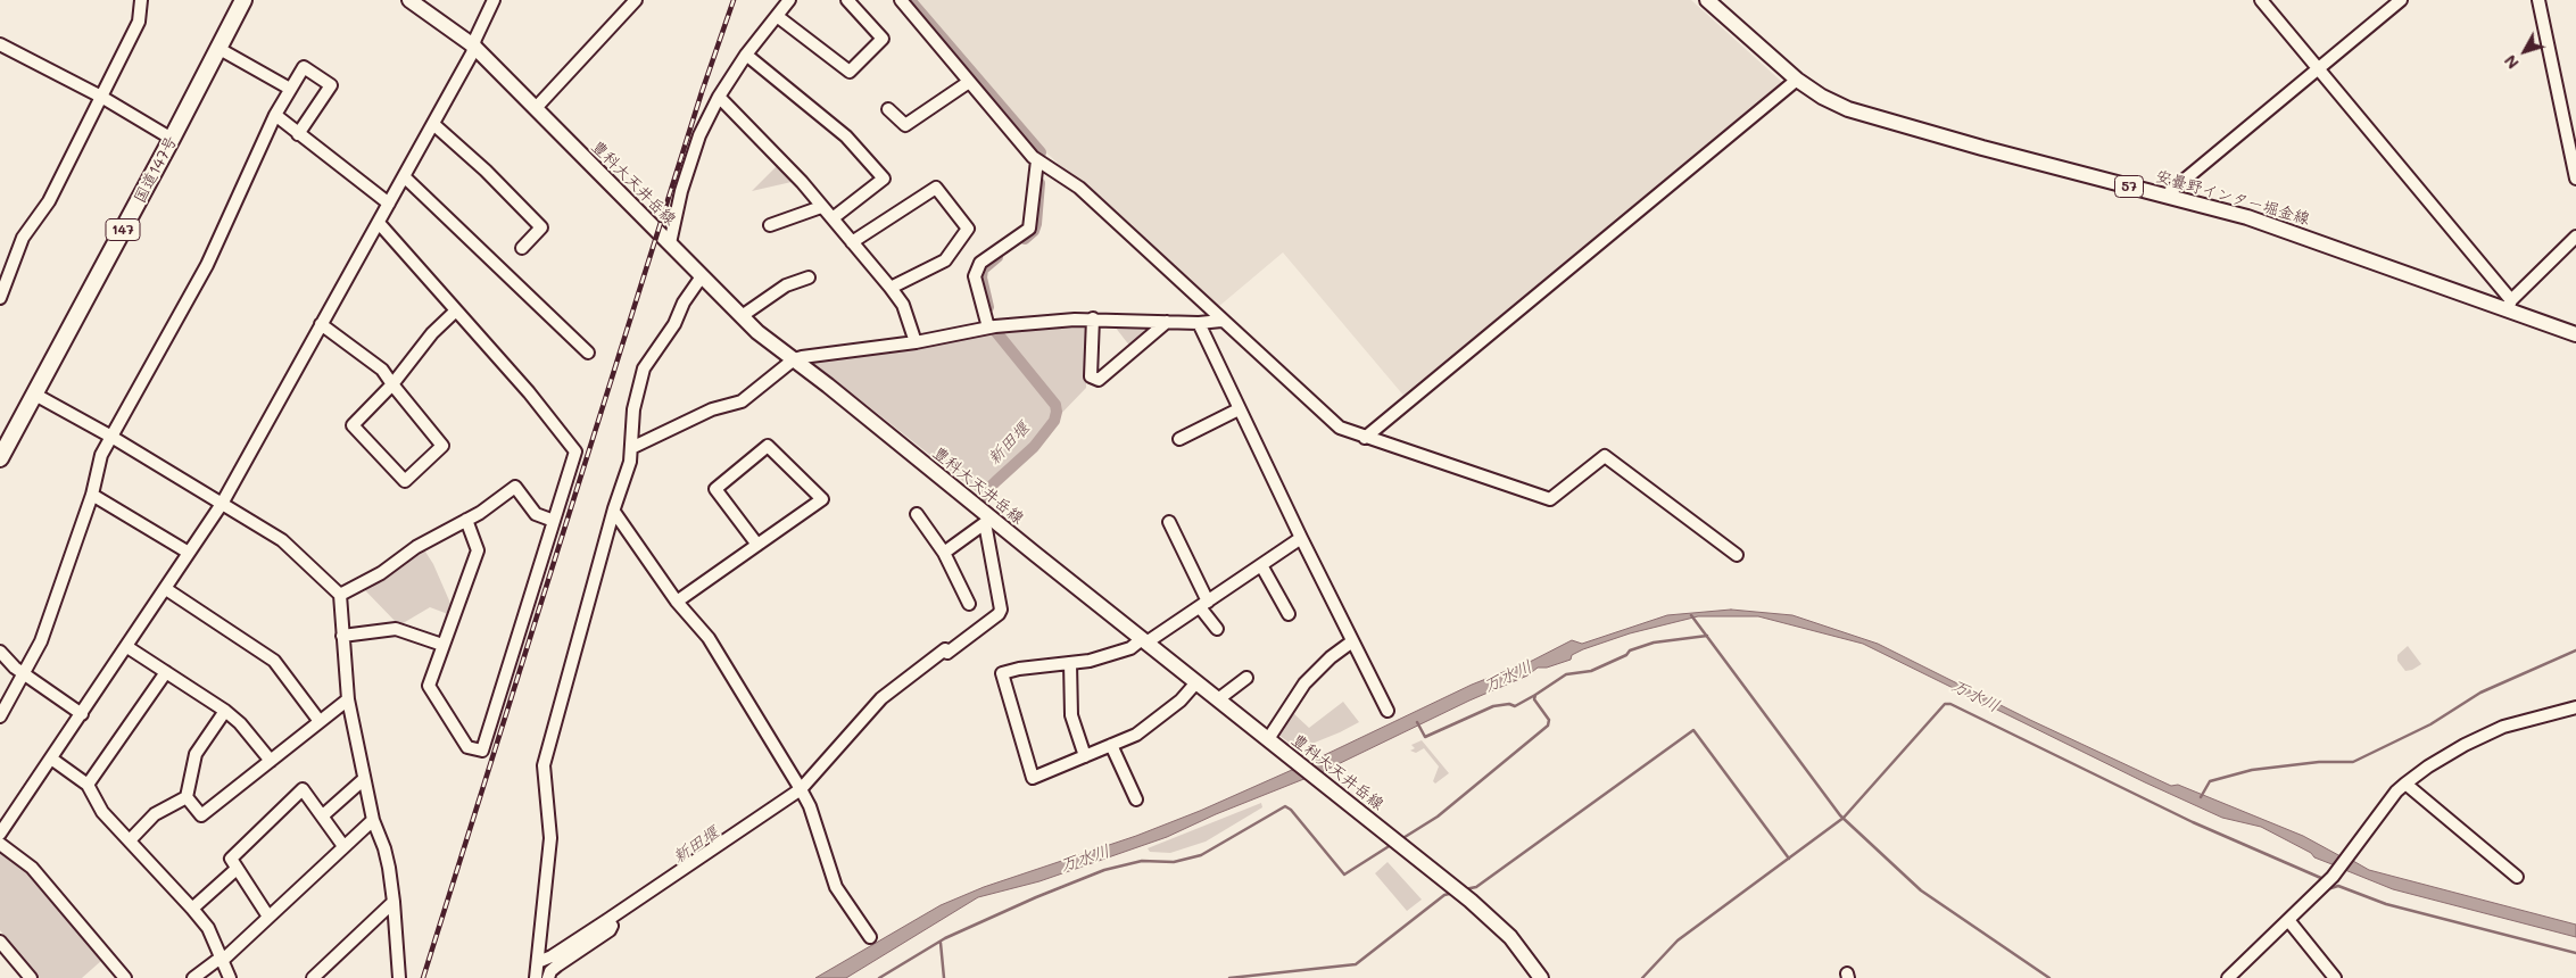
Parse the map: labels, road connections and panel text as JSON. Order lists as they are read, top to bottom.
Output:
{
  "streets": {
    "highway": ["国道147号", "147"],
    "main road": ["豊科大天井岳線", "57", "安曇野インター堀金線"]
  },
  "water": ["新田堰", "万水川"],
  "north": "bottom left"
}
